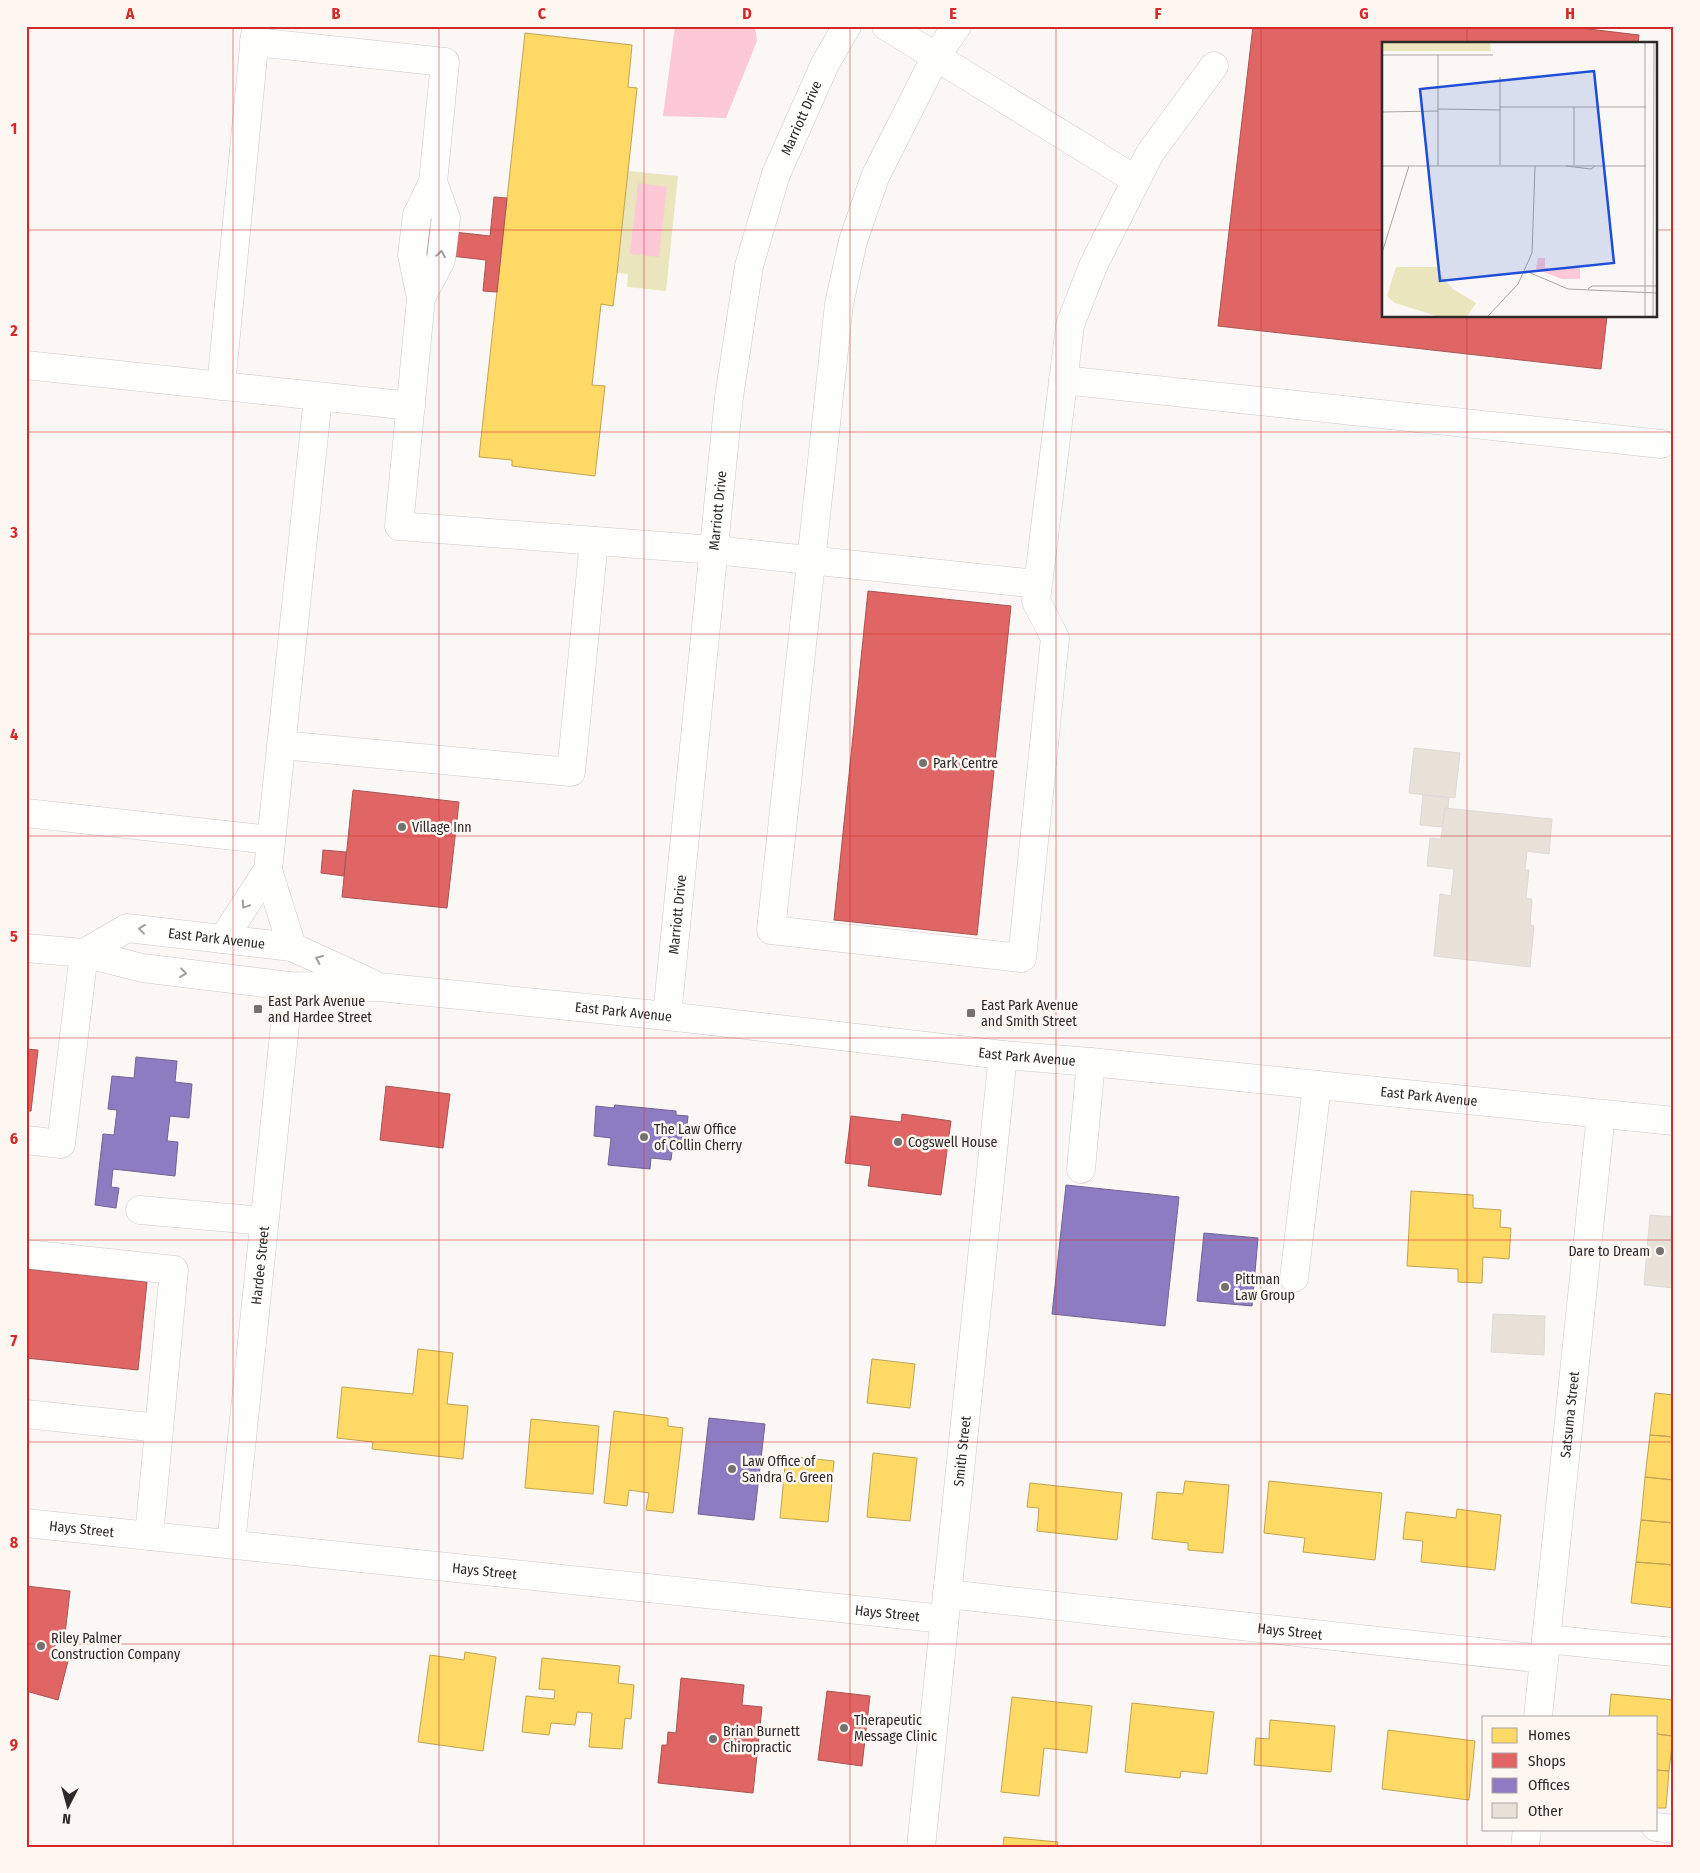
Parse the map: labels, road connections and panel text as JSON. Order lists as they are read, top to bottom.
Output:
{
  "streets": {
    "street": [
      "Marriott Drive",
      "East Park Avenue",
      "Hardee Street",
      "Satsuma Street",
      "Smith Street",
      "Hays Street"
    ]
  },
  "crossings": [
    ["Marriott Drive", "East Park Avenue"],
    ["East Park Avenue", "Hardee Street"],
    ["East Park Avenue", "Satsuma Street"],
    ["East Park Avenue", "Smith Street"],
    ["Hardee Street", "Hays Street"],
    ["Satsuma Street", "Hays Street"],
    ["Smith Street", "Hays Street"]
  ],
  "places": {
    "other": [
      "Park Centre",
      "Village Inn",
      "The Law Office of Collin Cherry",
      "Cogswell House",
      "Dare to Dream",
      "Pittman Law Group",
      "Law Office of Sandra G. Green",
      "Riley Palmer Construction Company",
      "Therapeutic Message Clinic",
      "Brian Burnett Chiropractic"
    ],
    "transit": ["East Park Avenue and Hardee Street", "East Park Avenue and Smith Street"]
  },
  "legend": [
    "Homes",
    "Shops",
    "Offices",
    "Other"
  ],
  "north": "bottom",
  "grid": {
    "columns": [
      "A",
      "B",
      "C",
      "D",
      "E",
      "F",
      "G",
      "H"
    ],
    "rows": [
      "1",
      "2",
      "3",
      "4",
      "5",
      "6",
      "7",
      "8",
      "9"
    ]
  }
}
